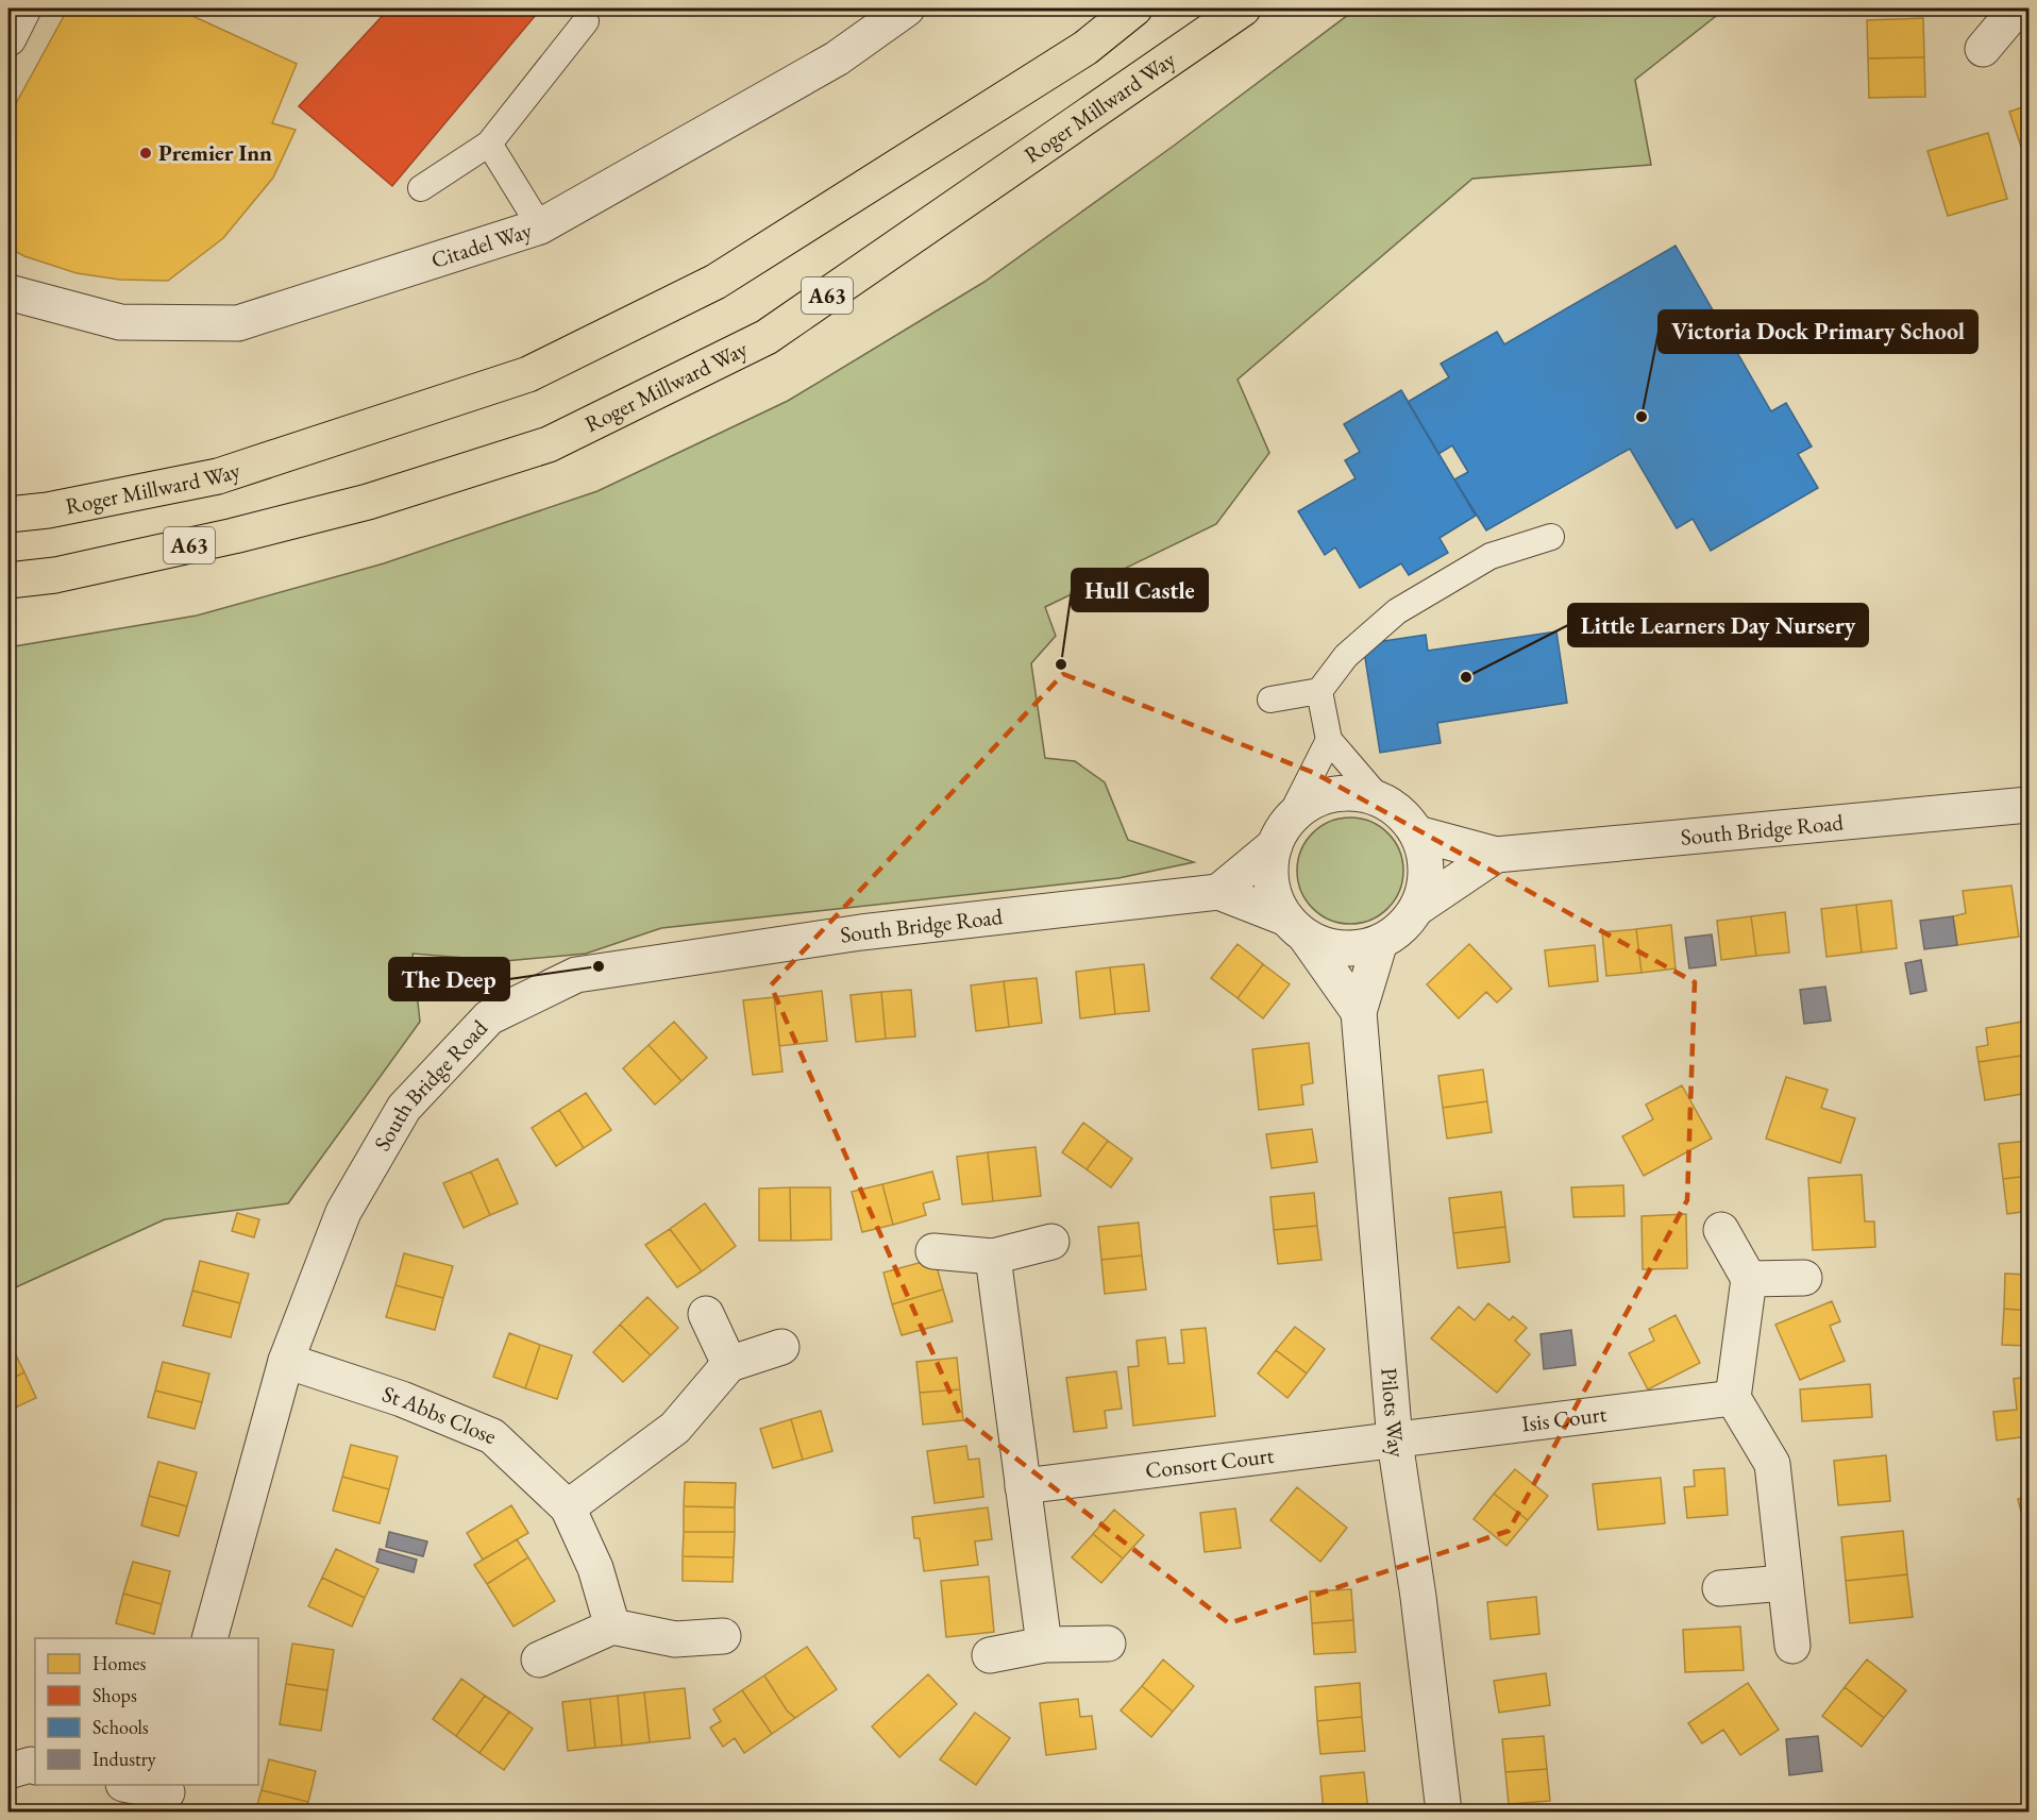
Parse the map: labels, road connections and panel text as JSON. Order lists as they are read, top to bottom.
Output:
{
  "streets": {
    "highway": ["Roger Millward Way", "A63"],
    "street": [
      "Citadel Way",
      "South Bridge Road",
      "Pilots Way",
      "St Abbs Close",
      "Isis Court",
      "Consort Court"
    ]
  },
  "crossings": [
    ["South Bridge Road", "Pilots Way"],
    ["South Bridge Road", "St Abbs Close"],
    ["Pilots Way", "Isis Court"],
    ["Pilots Way", "Consort Court"],
    ["Isis Court", "Consort Court"]
  ],
  "places": [
    "Premier Inn",
    "Victoria Dock Primary School",
    "Hull Castle",
    "Little Learners Day Nursery",
    "The Deep"
  ],
  "legend": [
    "Homes",
    "Shops",
    "Schools",
    "Industry"
  ]
}
